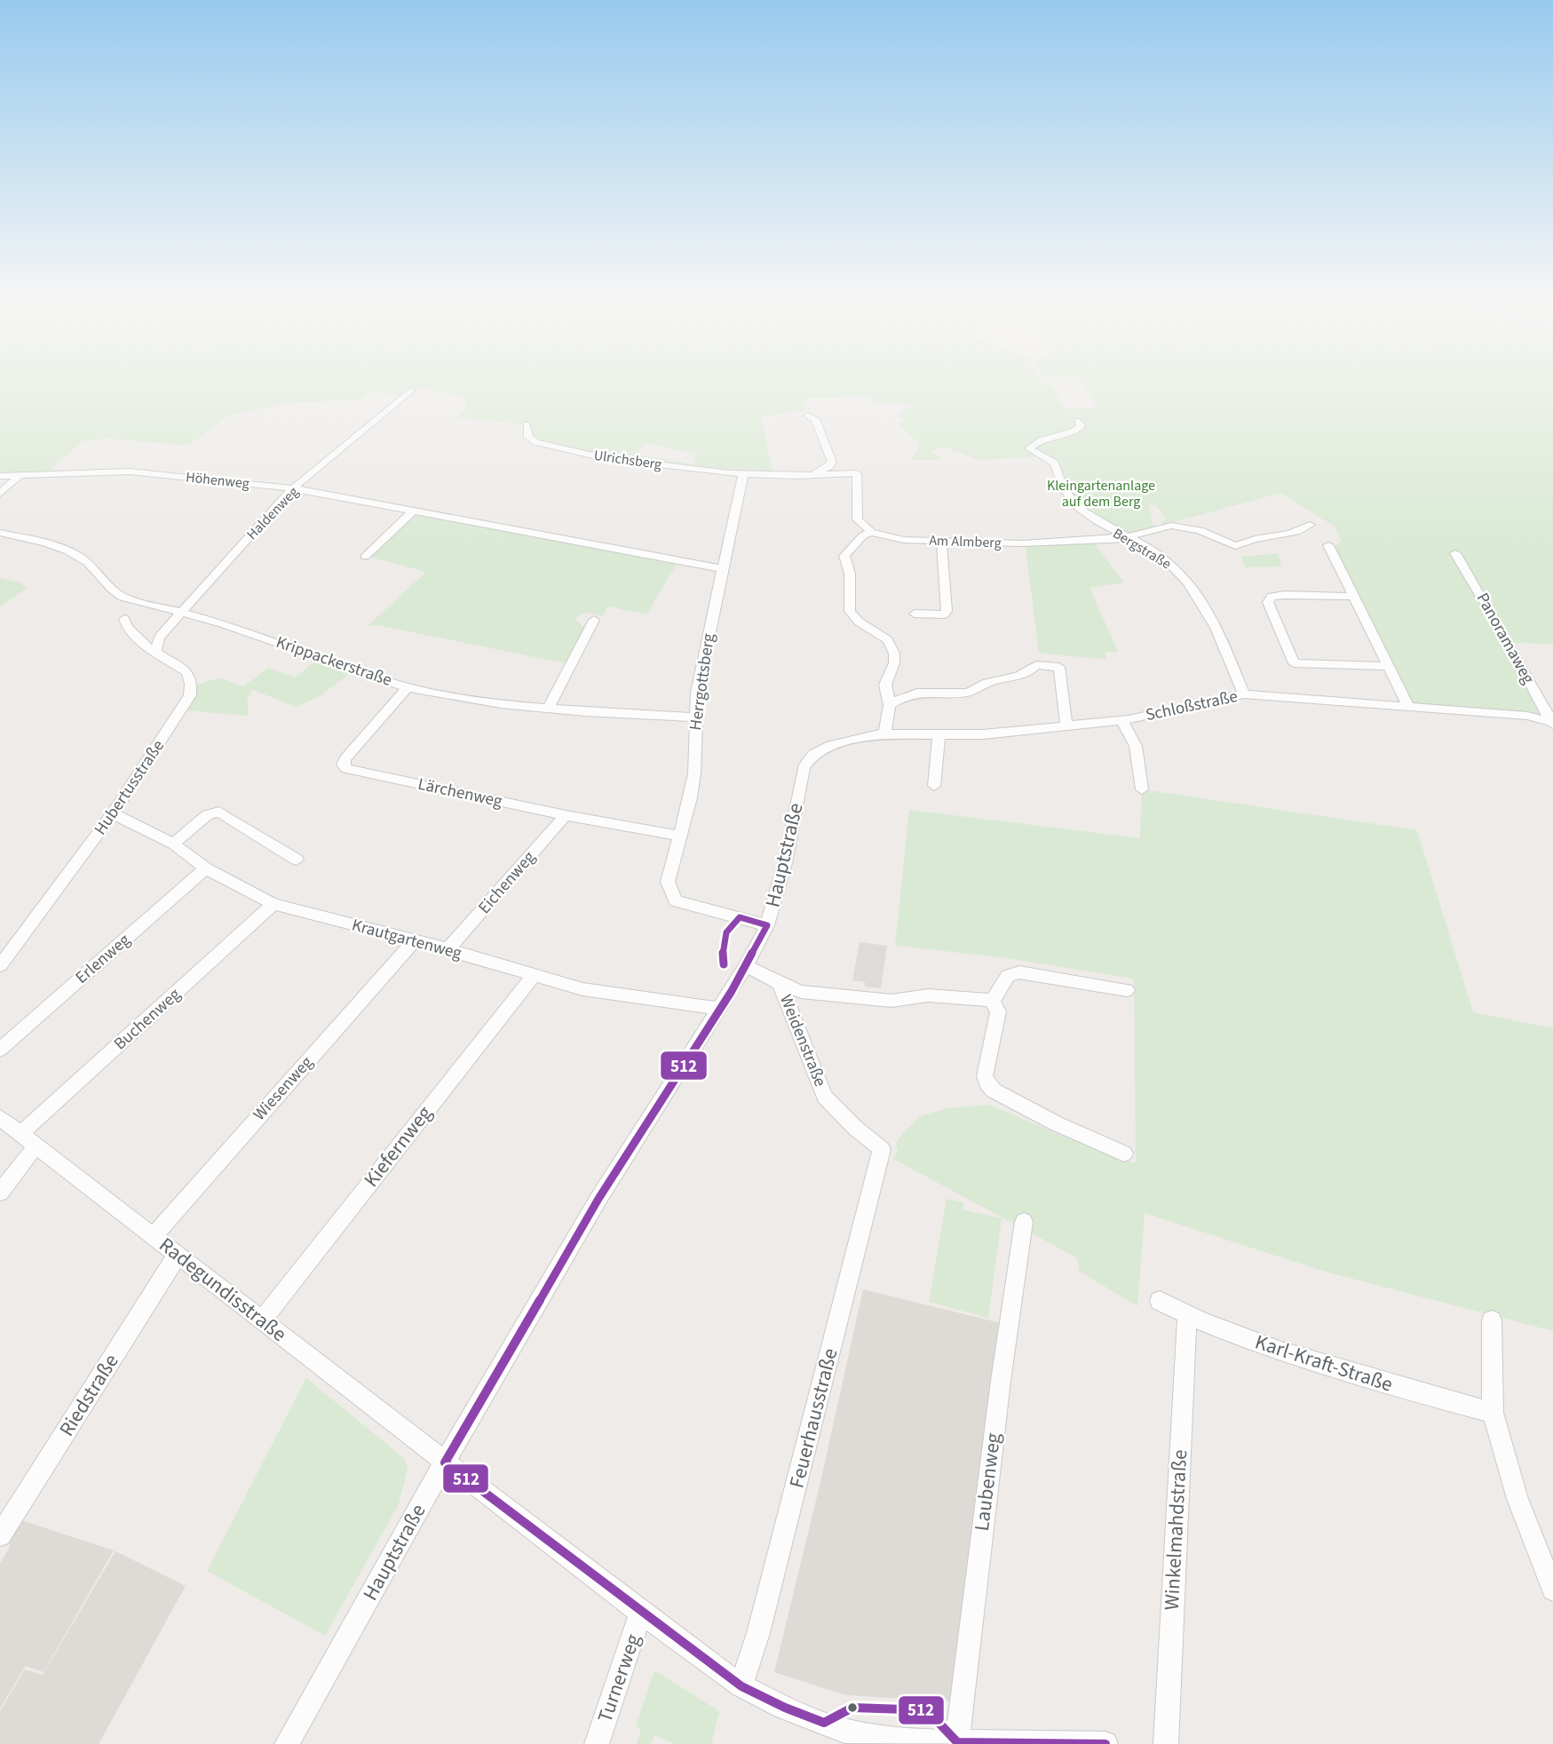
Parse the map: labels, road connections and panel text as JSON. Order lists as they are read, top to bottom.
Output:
{
  "streets": {
    "street": [
      "Ulrichsberg",
      "Höhenweg",
      "Haldenweg",
      "Am Almberg",
      "Bergstraße",
      "Panoramaweg",
      "Krippackerstraße",
      "Herrgottsberg",
      "Schloßstraße",
      "Hubertusstraße",
      "Lärchenweg",
      "Hauptstraße",
      "Eichenweg",
      "Krautgartenweg",
      "Erlenweg",
      "Buchenweg",
      "Weidenstraße",
      "Wiesenweg",
      "Kiefernweg",
      "Radegundisstraße",
      "Karl-Kraft-Straße",
      "Riedstraße",
      "Feuerhausstraße",
      "Laubenweg",
      "Winkelmahdstraße",
      "Turnerweg"
    ]
  },
  "crossings": [
    ["Ulrichsberg", "Herrgottsberg"],
    ["Höhenweg", "Haldenweg"],
    ["Höhenweg", "Herrgottsberg"],
    ["Haldenweg", "Krippackerstraße"],
    ["Haldenweg", "Hubertusstraße"],
    ["Am Almberg", "Bergstraße"],
    ["Bergstraße", "Schloßstraße"],
    ["Panoramaweg", "Schloßstraße"],
    ["Krippackerstraße", "Herrgottsberg"],
    ["Krippackerstraße", "Lärchenweg"],
    ["Herrgottsberg", "Lärchenweg"],
    ["Herrgottsberg", "Hauptstraße"],
    ["Schloßstraße", "Hauptstraße"],
    ["Hubertusstraße", "Krautgartenweg"],
    ["Lärchenweg", "Eichenweg"],
    ["Hauptstraße", "Krautgartenweg"],
    ["Hauptstraße", "Weidenstraße"],
    ["Hauptstraße", "Radegundisstraße"],
    ["Eichenweg", "Krautgartenweg"],
    ["Krautgartenweg", "Erlenweg"],
    ["Krautgartenweg", "Buchenweg"],
    ["Krautgartenweg", "Wiesenweg"],
    ["Krautgartenweg", "Kiefernweg"],
    ["Buchenweg", "Radegundisstraße"],
    ["Weidenstraße", "Feuerhausstraße"],
    ["Wiesenweg", "Radegundisstraße"],
    ["Kiefernweg", "Radegundisstraße"],
    ["Radegundisstraße", "Riedstraße"],
    ["Radegundisstraße", "Feuerhausstraße"],
    ["Radegundisstraße", "Laubenweg"],
    ["Radegundisstraße", "Turnerweg"],
    ["Karl-Kraft-Straße", "Winkelmahdstraße"]
  ],
  "parks": ["Kleingartenanlage auf dem Berg"],
  "lines": ["transit line 512"]
}
